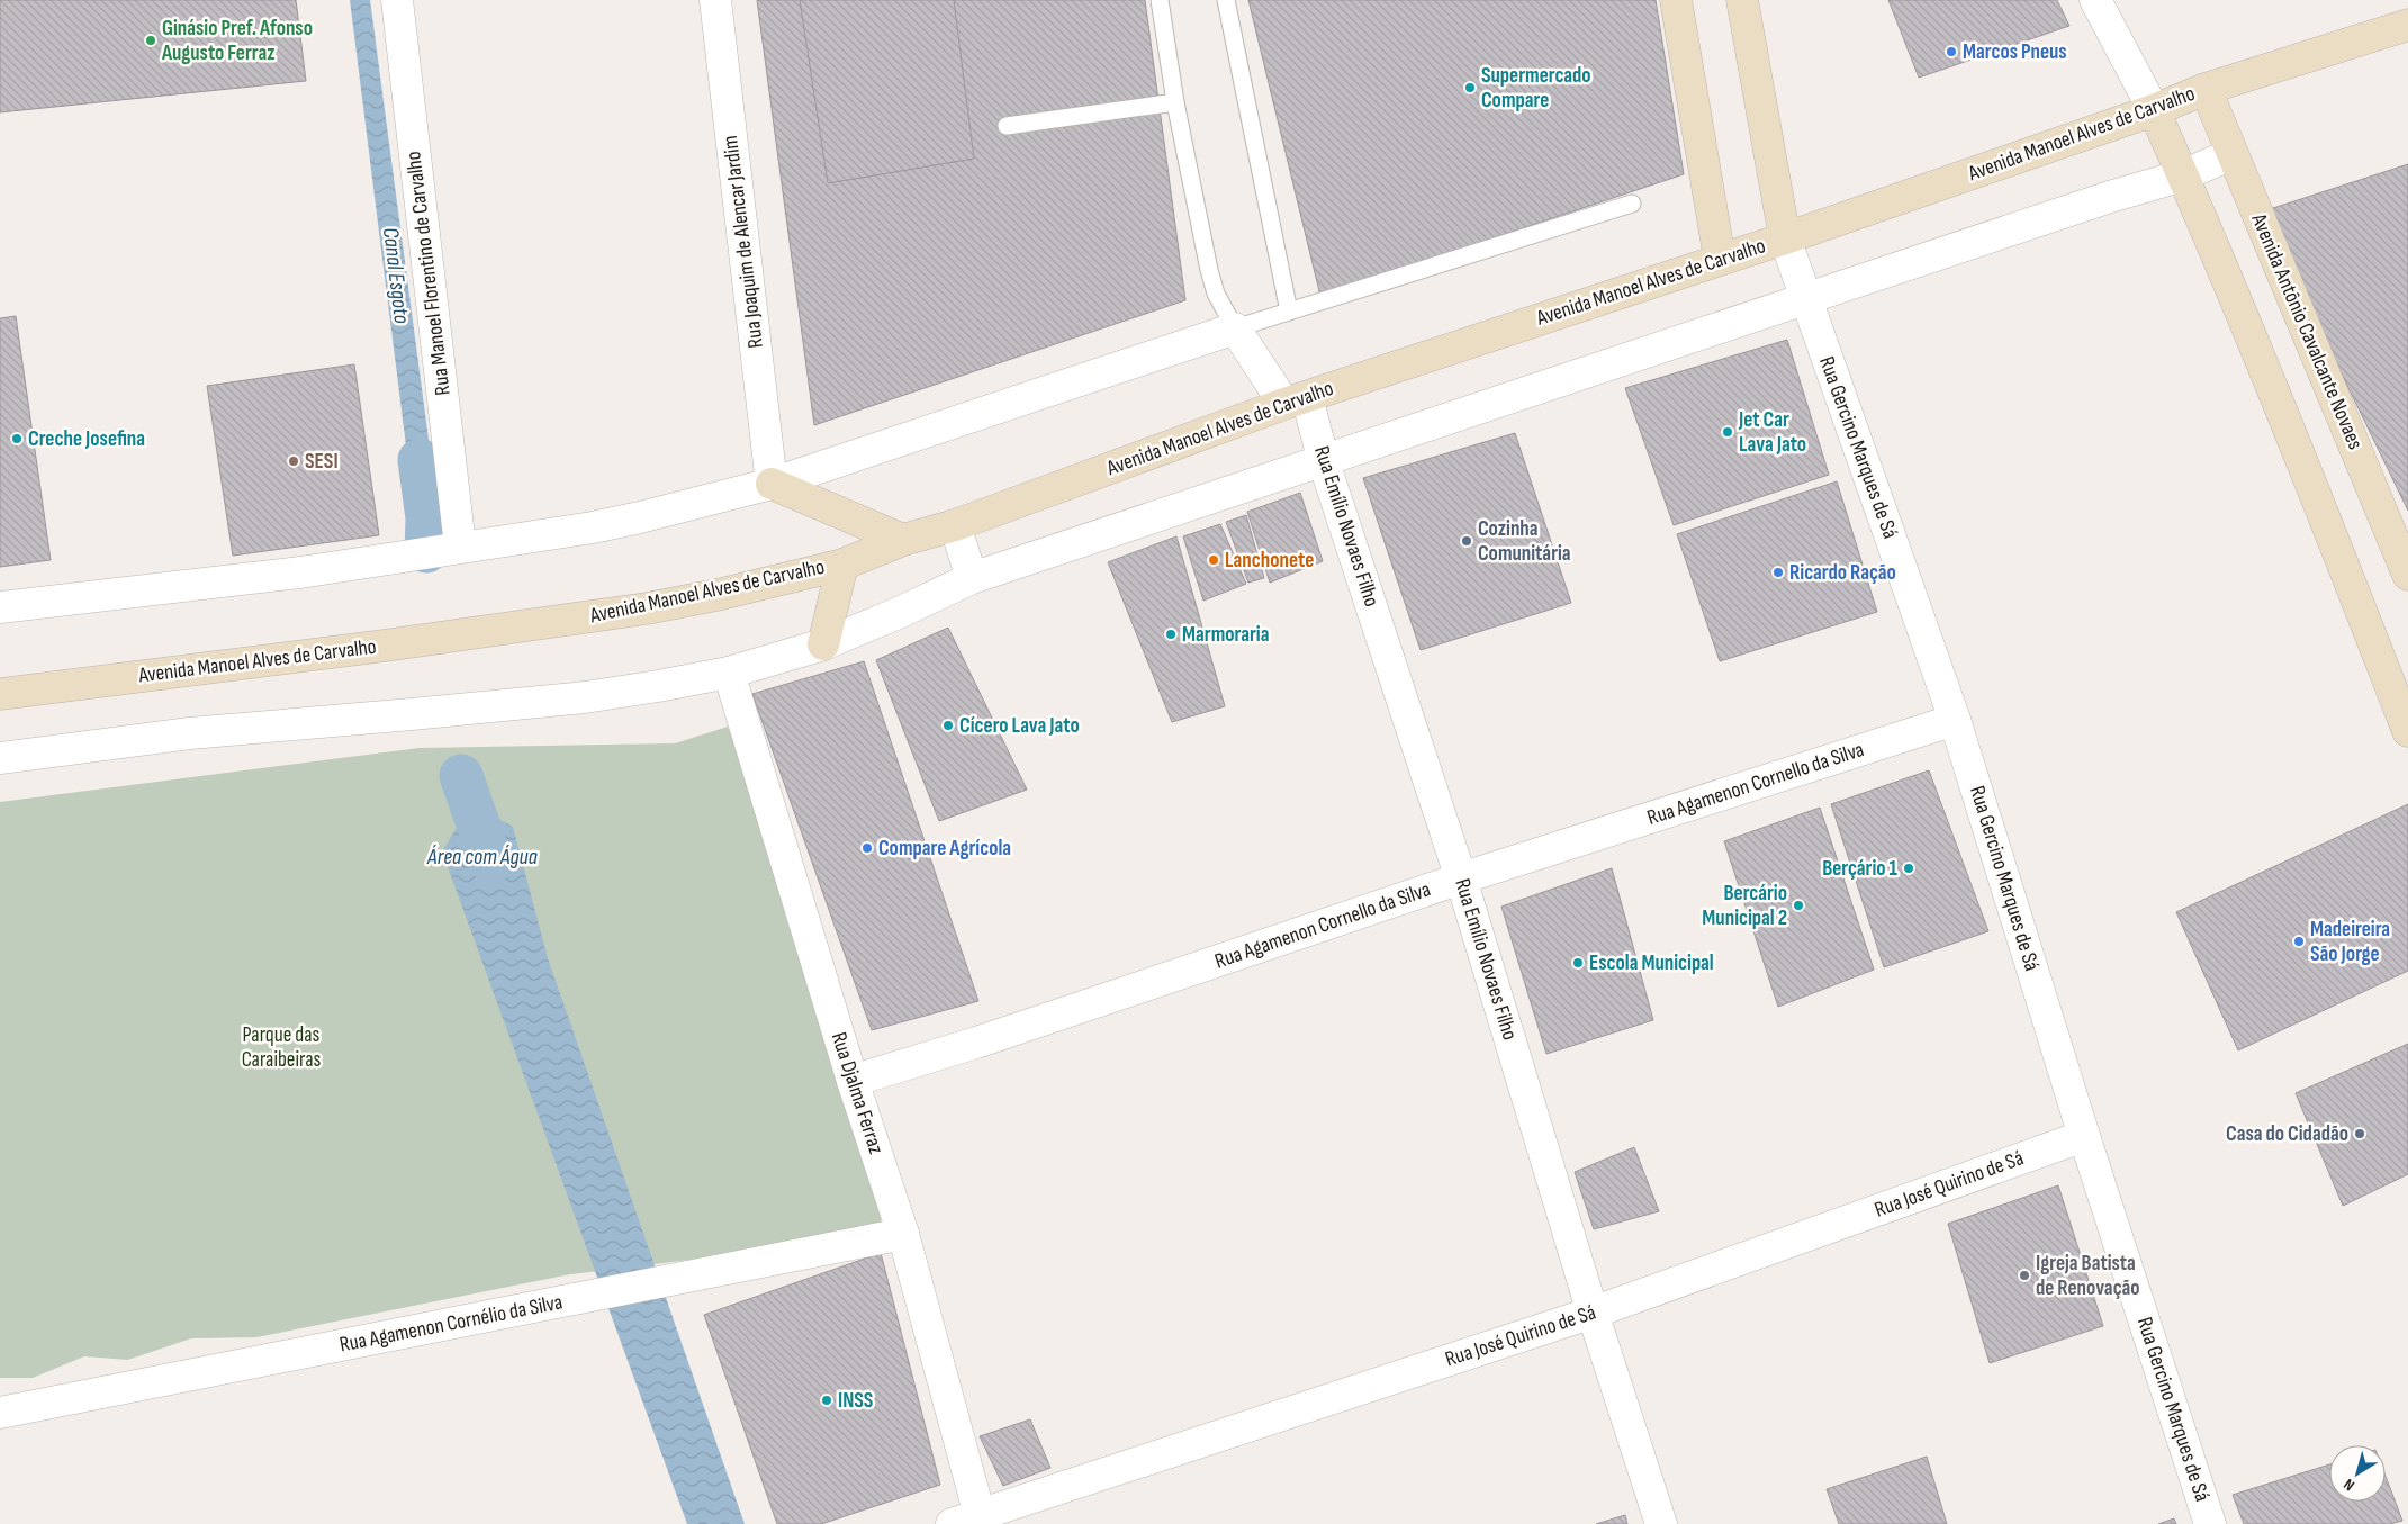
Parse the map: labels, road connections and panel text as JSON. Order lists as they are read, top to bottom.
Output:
{
  "streets": {
    "main road": ["Avenida Manoel Alves de Carvalho", "Avenida Antônio Cavalcante Novaes"],
    "street": [
      "Rua Joaquim de Alencar Jardim",
      "Rua Manoel Florentino de Carvalho",
      "Rua Gercino Marques de Sá",
      "Rua Emílio Novaes Filho",
      "Rua Agamenon Cornello da Silva",
      "Rua Djalma Ferraz",
      "Rua José Quirino de Sá",
      "Rua Agamenon Cornélio da Silva"
    ]
  },
  "crossings": [
    ["Avenida Manoel Alves de Carvalho", "Avenida Antônio Cavalcante Novaes"],
    ["Avenida Manoel Alves de Carvalho", "Rua Gercino Marques de Sá"],
    ["Avenida Manoel Alves de Carvalho", "Rua Emílio Novaes Filho"],
    ["Rua Gercino Marques de Sá", "Rua Agamenon Cornello da Silva"],
    ["Rua Gercino Marques de Sá", "Rua José Quirino de Sá"],
    ["Rua Emílio Novaes Filho", "Rua Agamenon Cornello da Silva"],
    ["Rua Emílio Novaes Filho", "Rua José Quirino de Sá"],
    ["Rua Agamenon Cornello da Silva", "Rua Djalma Ferraz"],
    ["Rua Djalma Ferraz", "Rua José Quirino de Sá"],
    ["Rua Djalma Ferraz", "Rua Agamenon Cornélio da Silva"]
  ],
  "water": ["Canal Esgoto", "Área com Água"],
  "parks": ["Parque das Caraibeiras"],
  "places": [
    "Ginásio Pref. Afonso Augusto Ferraz",
    "Marcos Pneus",
    "Supermercado Compare",
    "Jet Car Lava Jato",
    "Creche Josefina",
    "SESI",
    "Cozinha Comunitária",
    "Lanchonete",
    "Ricardo Ração",
    "Marmoraria",
    "Cícero Lava Jato",
    "Compare Agrícola",
    "Berçário 1",
    "Bercário Municipal 2",
    "Madeireira São Jorge",
    "Escola Municipal",
    "Casa do Cidadão",
    "Igreja Batista de Renovação",
    "INSS"
  ],
  "north": "bottom left"
}
